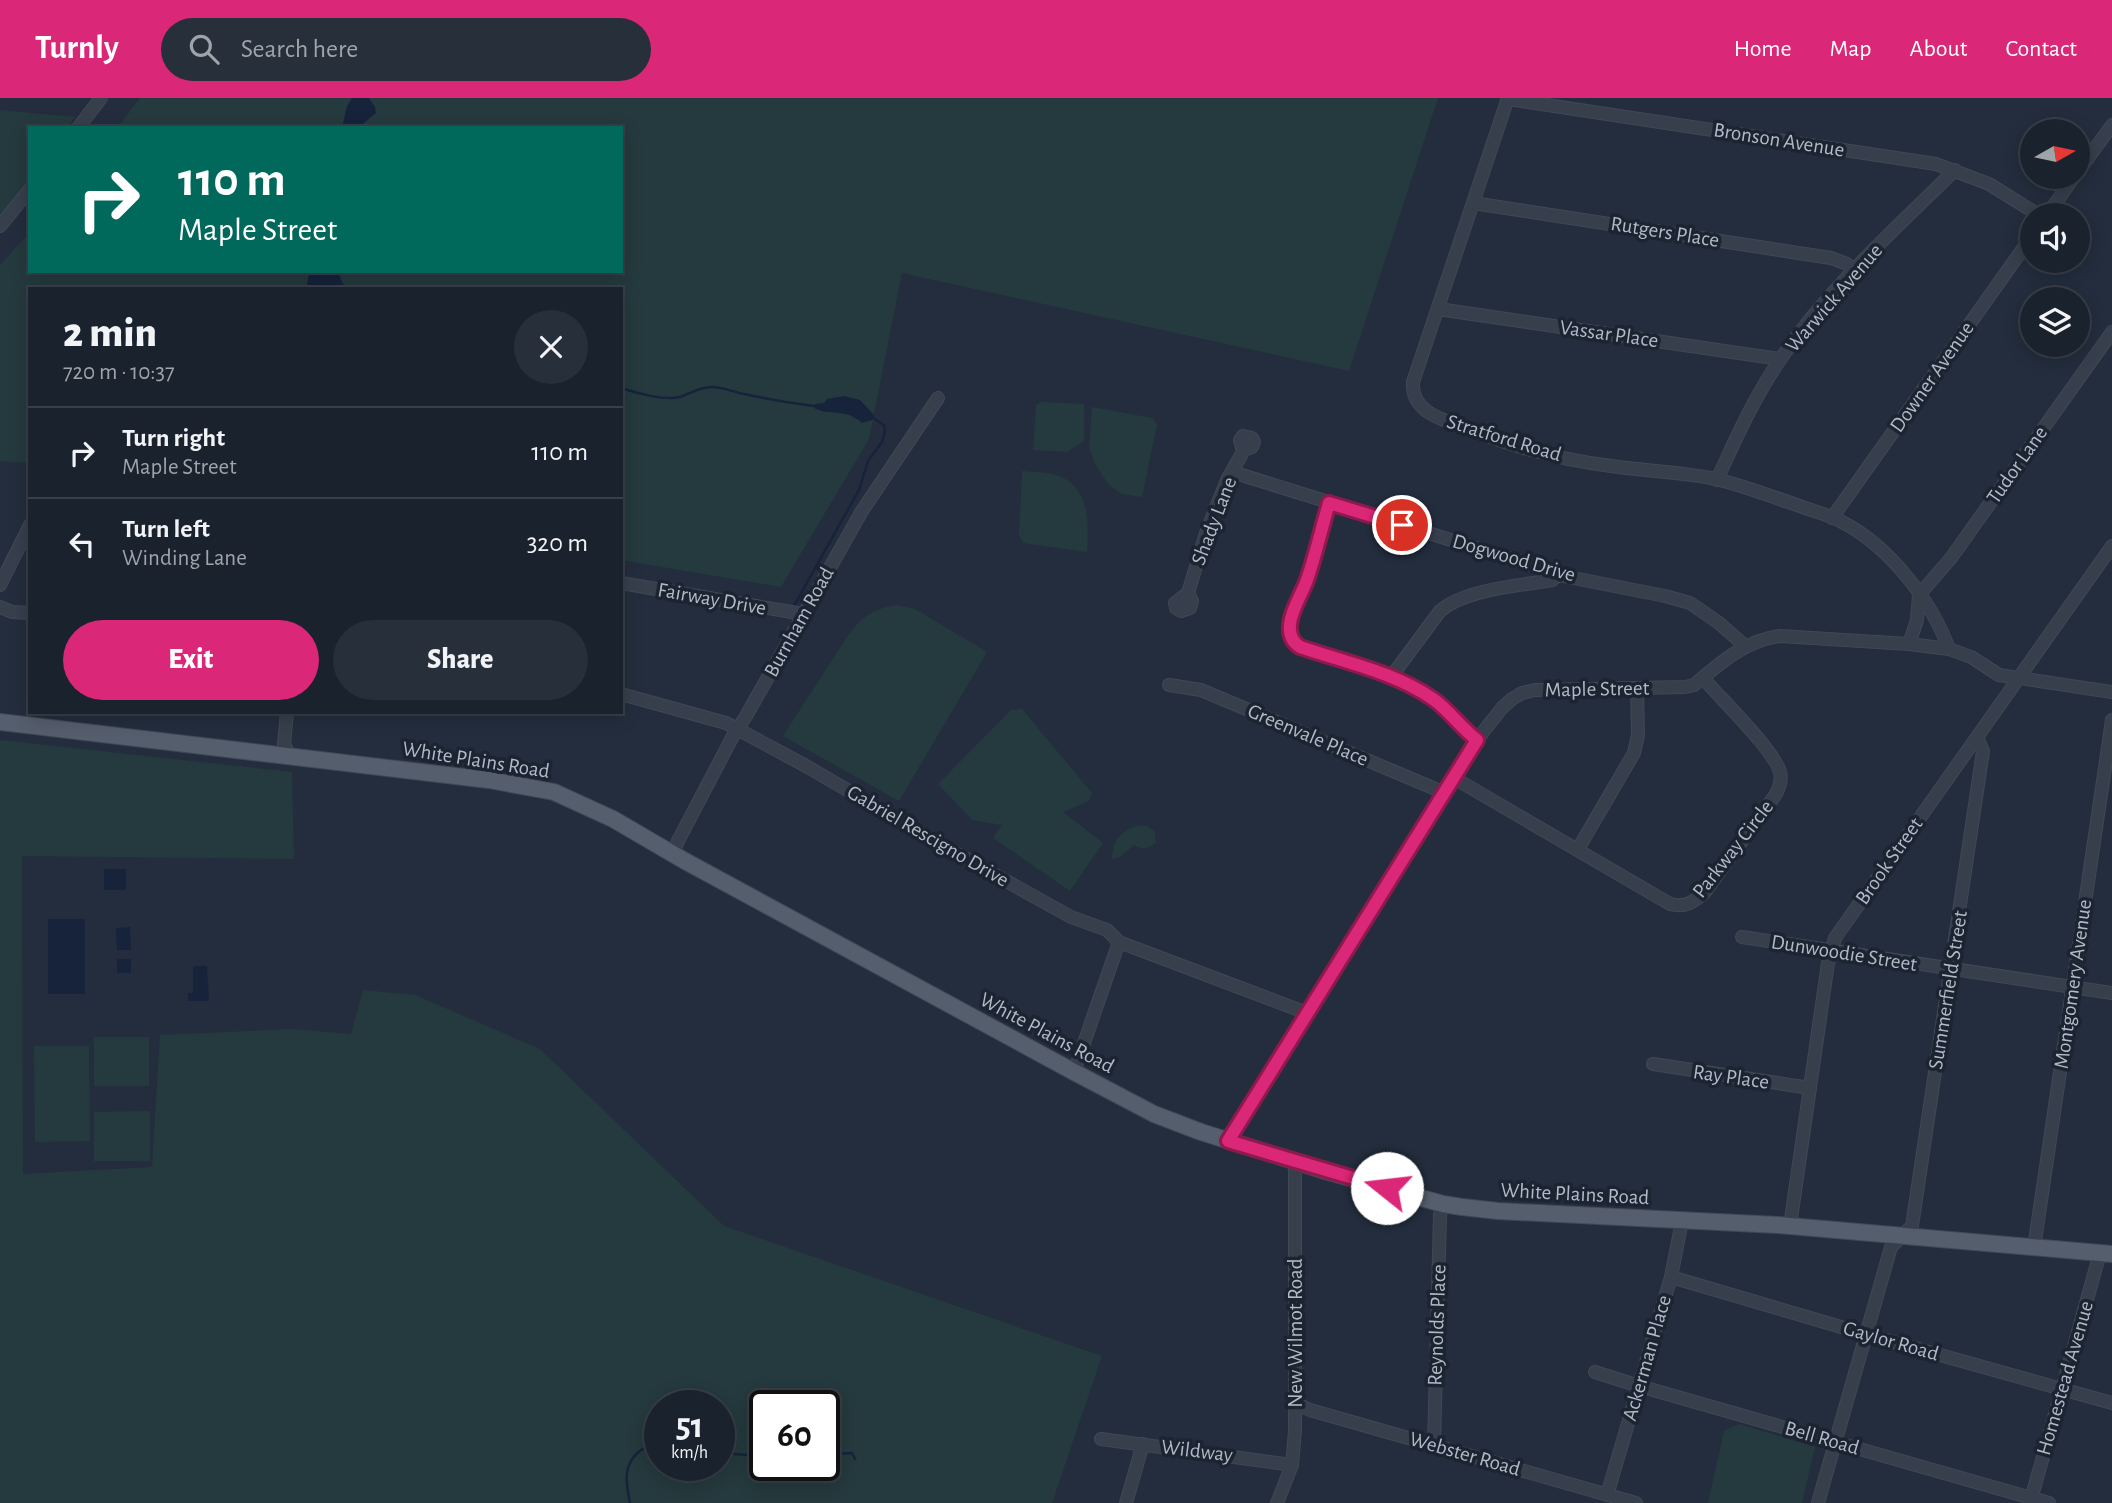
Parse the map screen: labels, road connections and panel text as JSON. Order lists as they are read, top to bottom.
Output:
{
  "streets": {
    "main road": ["White Plains Road"],
    "street": [
      "Bronson Avenue",
      "Rutgers Place",
      "Warwick Avenue",
      "Vassar Place",
      "Downer Avenue",
      "Stratford Road",
      "Tudor Lane",
      "Shady Lane",
      "Dogwood Drive",
      "Fairway Drive",
      "Burnham Road",
      "Maple Street",
      "Greenvale Place",
      "Gabriel Rescigno Drive",
      "Parkway Circle",
      "Brook Street",
      "Dunwoodie Street",
      "Montgomery Avenue",
      "Summerfield Street",
      "Ray Place",
      "Reynolds Place",
      "New Wilmot Road",
      "Gaylor Road",
      "Ackerman Place",
      "Homestead Avenue",
      "Bell Road",
      "Wildway",
      "Webster Road"
    ]
  },
  "crossings": [
    ["Bronson Avenue", "Warwick Avenue"],
    ["Bronson Avenue", "Stratford Road"],
    ["Rutgers Place", "Warwick Avenue"],
    ["Rutgers Place", "Stratford Road"],
    ["Warwick Avenue", "Vassar Place"],
    ["Warwick Avenue", "Stratford Road"],
    ["Vassar Place", "Stratford Road"],
    ["Downer Avenue", "Stratford Road"],
    ["Stratford Road", "Tudor Lane"],
    ["Stratford Road", "Maple Street"],
    ["Shady Lane", "Dogwood Drive"],
    ["Dogwood Drive", "Maple Street"],
    ["Fairway Drive", "Burnham Road"],
    ["Burnham Road", "White Plains Road"],
    ["Burnham Road", "Gabriel Rescigno Drive"],
    ["Maple Street", "Greenvale Place"],
    ["Maple Street", "White Plains Road"],
    ["Maple Street", "Gabriel Rescigno Drive"],
    ["Maple Street", "Parkway Circle"],
    ["Maple Street", "Brook Street"],
    ["White Plains Road", "Brook Street"],
    ["White Plains Road", "Montgomery Avenue"],
    ["White Plains Road", "Summerfield Street"],
    ["White Plains Road", "Reynolds Place"],
    ["White Plains Road", "New Wilmot Road"],
    ["White Plains Road", "Ackerman Place"],
    ["White Plains Road", "Homestead Avenue"],
    ["Brook Street", "Dunwoodie Street"],
    ["Brook Street", "Summerfield Street"],
    ["Brook Street", "Ray Place"],
    ["Dunwoodie Street", "Montgomery Avenue"],
    ["Dunwoodie Street", "Summerfield Street"],
    ["Summerfield Street", "Gaylor Road"],
    ["Summerfield Street", "Bell Road"],
    ["Reynolds Place", "Webster Road"],
    ["New Wilmot Road", "Wildway"],
    ["New Wilmot Road", "Webster Road"],
    ["Gaylor Road", "Ackerman Place"],
    ["Gaylor Road", "Homestead Avenue"],
    ["Ackerman Place", "Bell Road"],
    ["Ackerman Place", "Webster Road"],
    ["Homestead Avenue", "Bell Road"]
  ],
  "north": "right",
  "page": {
    "header": "Turnly",
    "search": "Search here",
    "nav": [
      "Home",
      "Map",
      "About",
      "Contact"
    ],
    "turn": ["110 m", "Maple Street"],
    "heading": ["2 min", "720 m · 10:37"],
    "list": [
      {
        "name": "Turn right",
        "note": "Maple Street",
        "value": "110 m"
      },
      {
        "name": "Turn left",
        "note": "Winding Lane",
        "value": "320 m"
      }
    ],
    "buttons": ["Exit", "Share"],
    "speed": "51 km/h",
    "limit": "60"
  }
}
